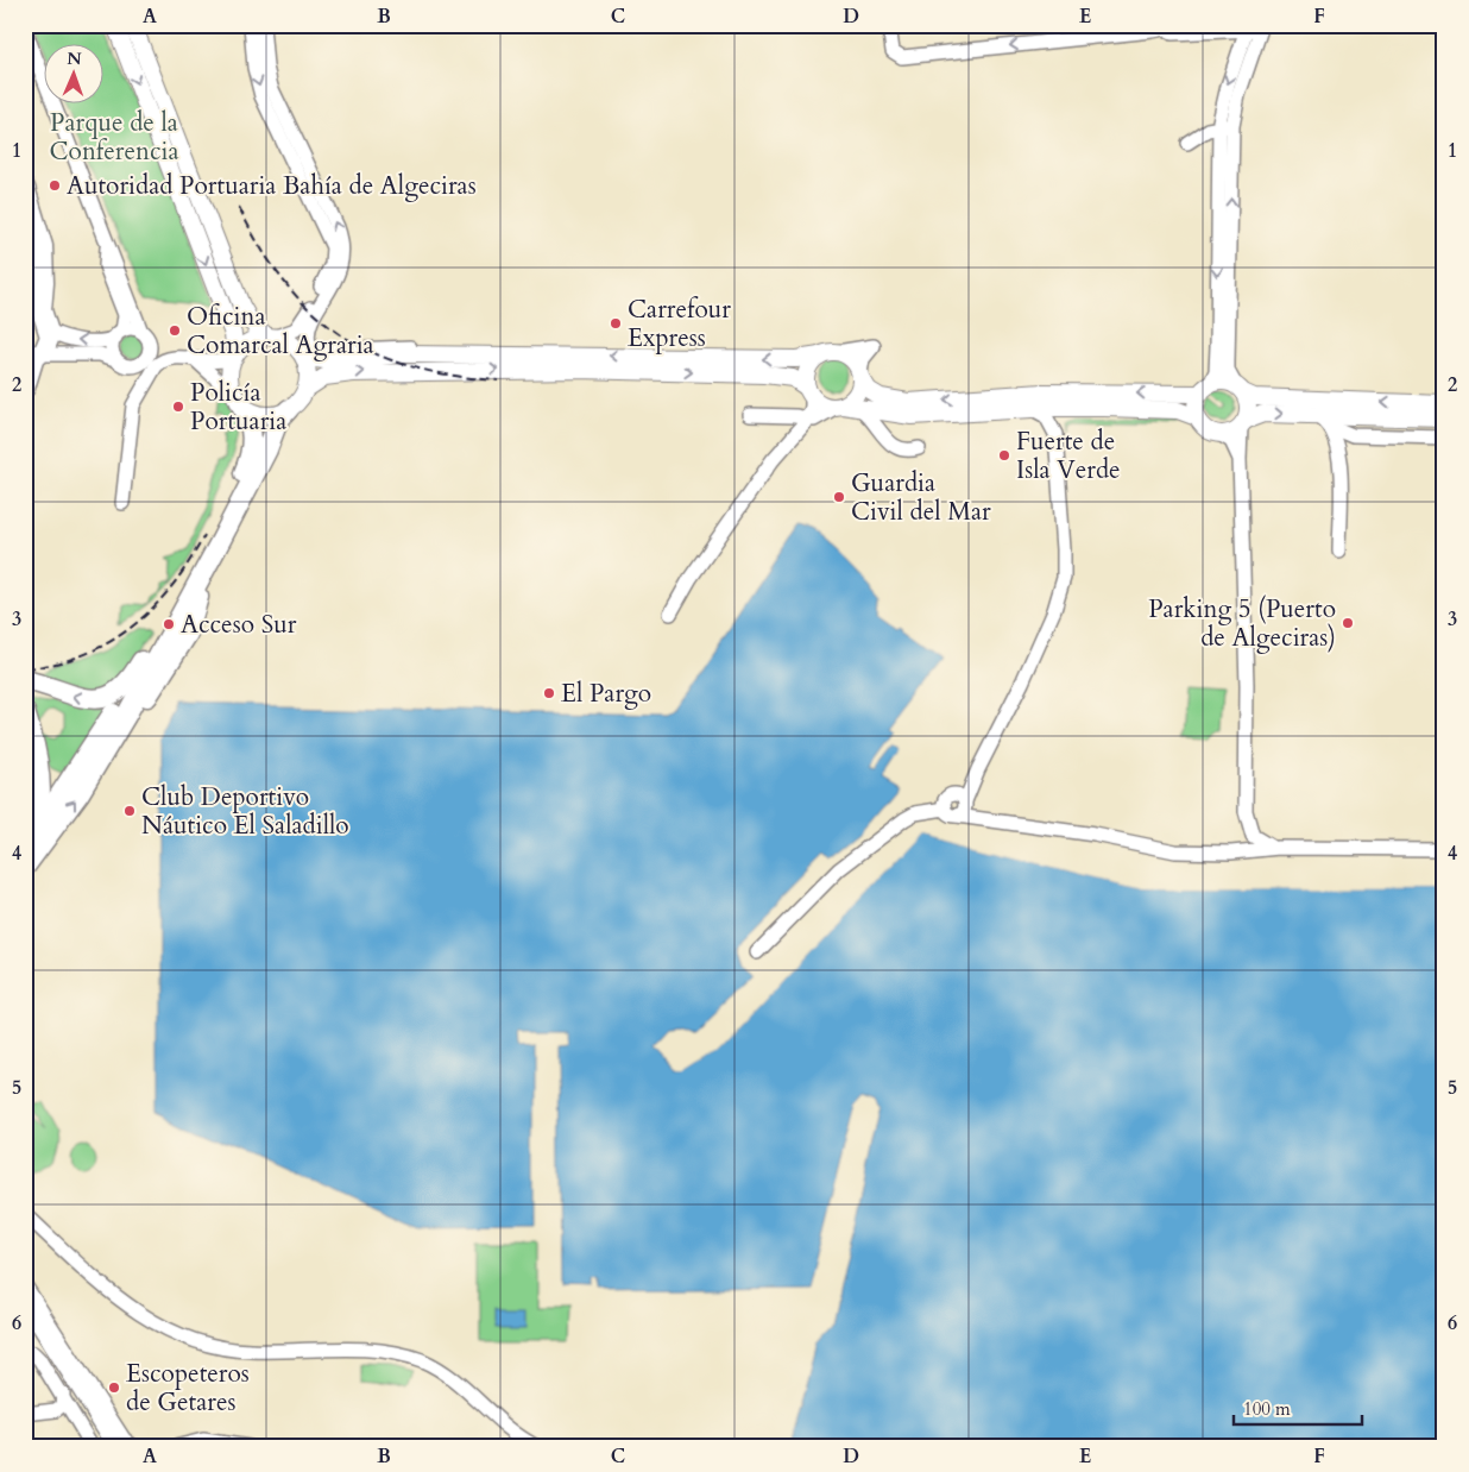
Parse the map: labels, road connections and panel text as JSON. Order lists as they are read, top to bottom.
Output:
{
  "parks": ["Parque de la Conferencia"],
  "places": [
    "Autoridad Portuaria Bahía de Algeciras",
    "Carrefour Express",
    "Oficina Comarcal Agraria",
    "Policía Portuaria",
    "Fuerte de Isla Verde",
    "Guardia Civil del Mar",
    "Parking 5 (Puerto de Algeciras)",
    "Acceso Sur",
    "El Pargo",
    "Club Deportivo Náutico El Saladillo",
    "Escopeteros de Getares"
  ],
  "scale_bar": "100 m",
  "north": "top",
  "grid": {
    "columns": [
      "A",
      "B",
      "C",
      "D",
      "E",
      "F"
    ],
    "rows": [
      "1",
      "2",
      "3",
      "4",
      "5",
      "6"
    ]
  }
}
